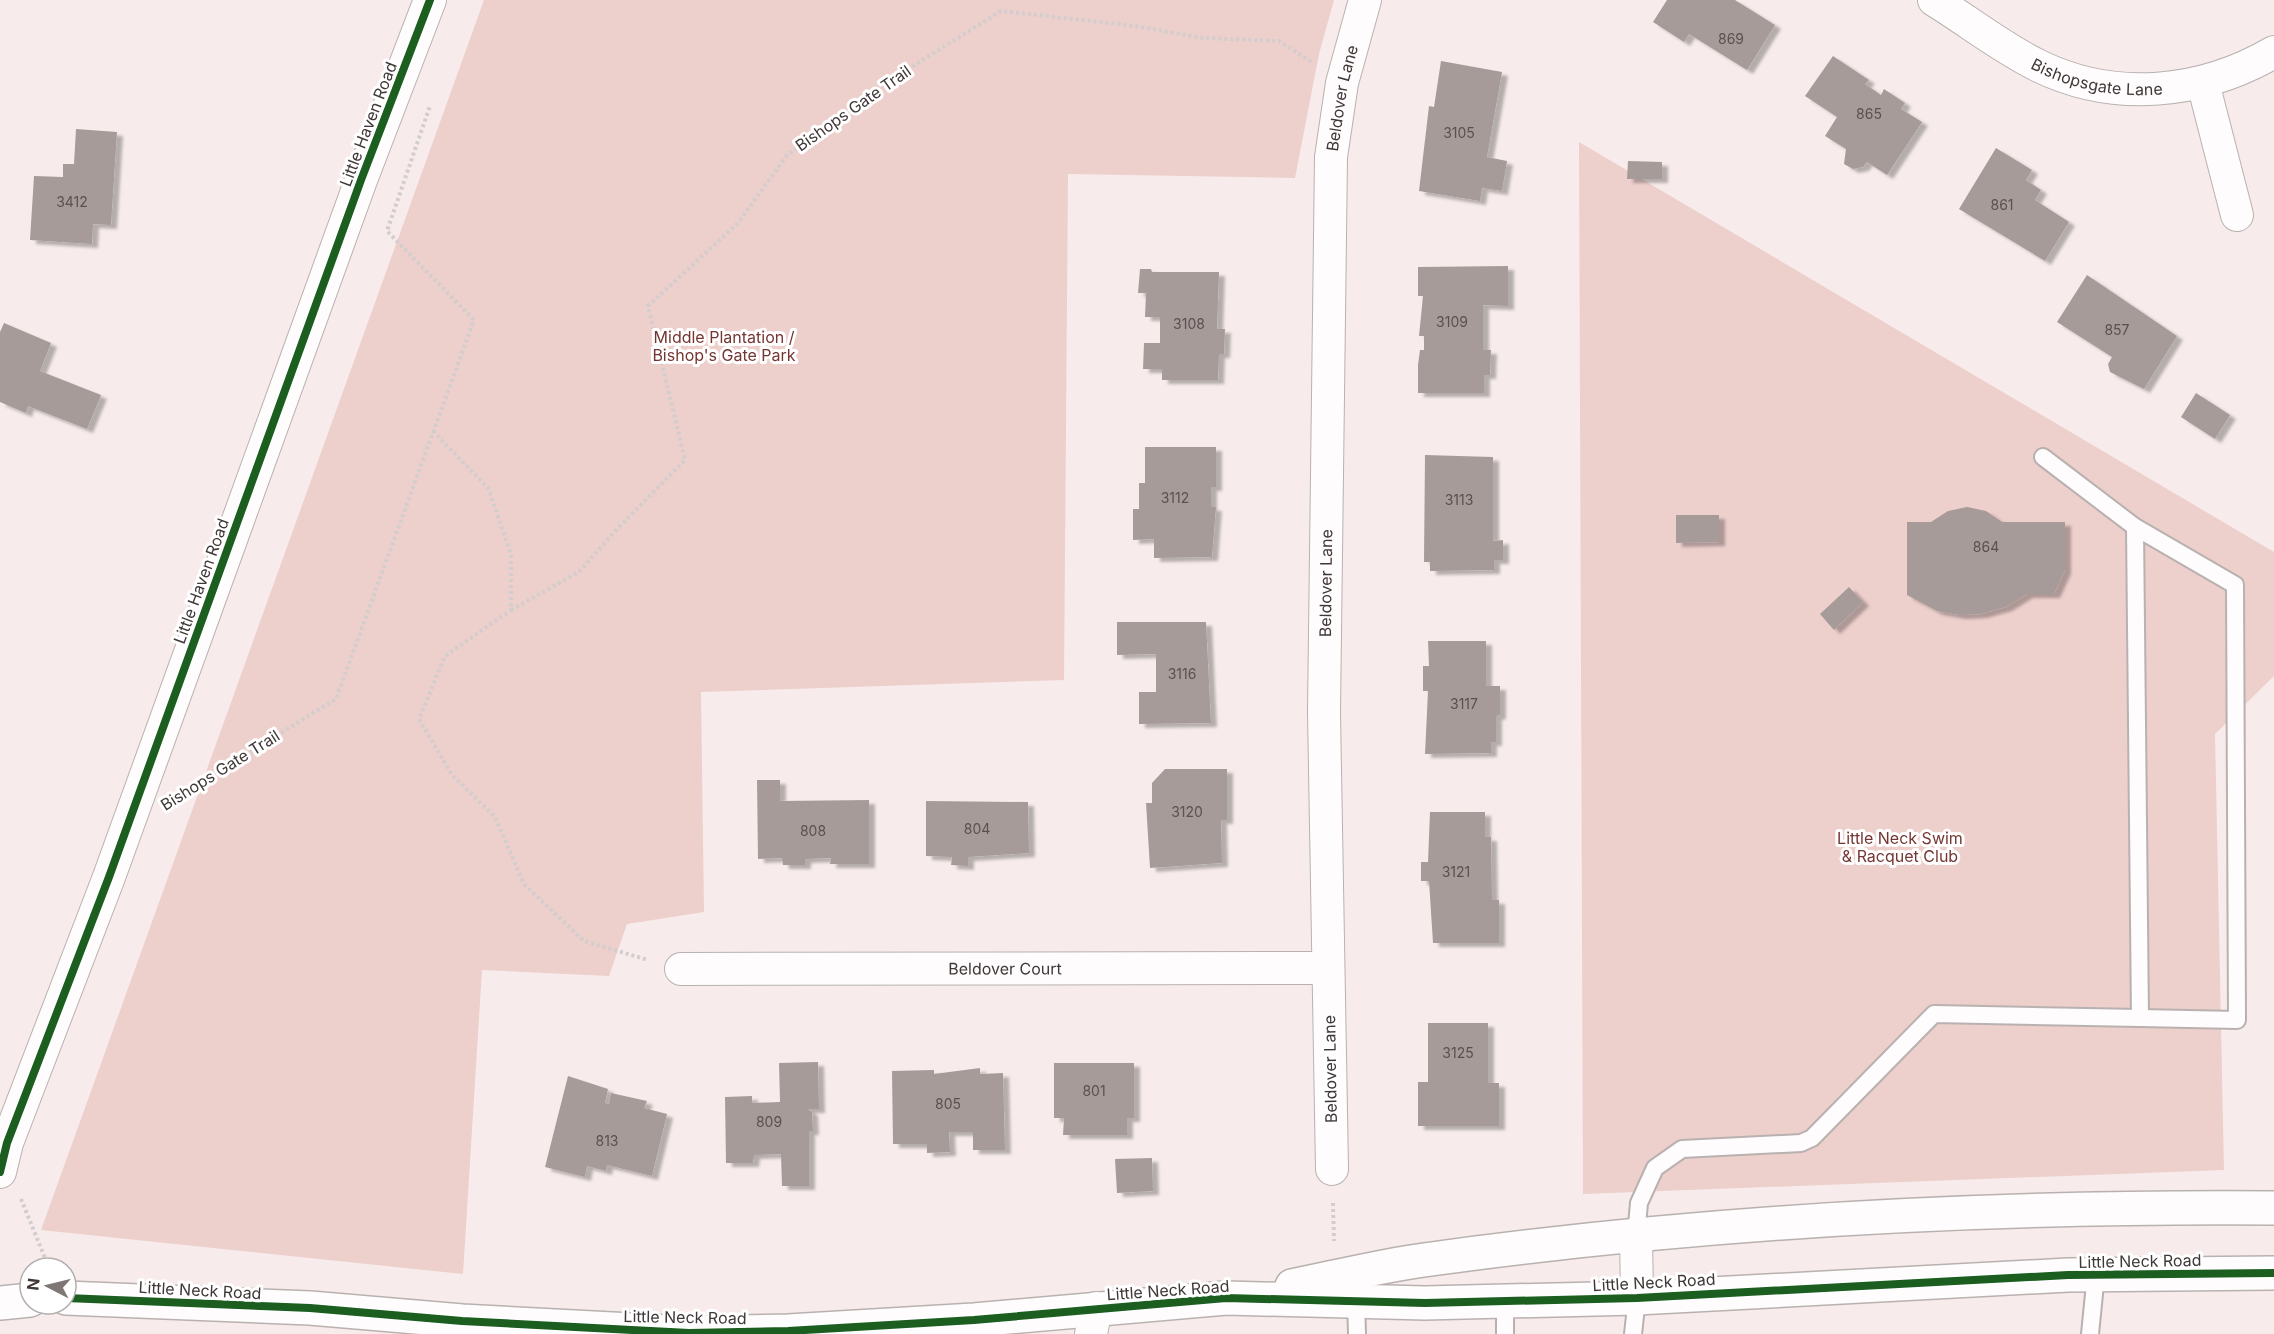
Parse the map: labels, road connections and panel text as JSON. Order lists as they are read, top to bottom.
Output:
{
  "streets": {
    "street": [
      "Bishopsgate Lane",
      "Beldover Lane",
      "Little Haven Road",
      "Beldover Court",
      "Little Neck Road"
    ],
    "path": ["Bishops Gate Trail"]
  },
  "crossings": [
    ["Beldover Lane", "Bishops Gate Trail"],
    ["Beldover Lane", "Beldover Court"],
    ["Bishops Gate Trail", "Beldover Court"]
  ],
  "parks": ["Middle Plantation / Bishop's Gate Park", "Little Neck Swim & Racquet Club"],
  "house_numbers": [
    "869",
    "865",
    "3105",
    "3412",
    "861",
    "3109",
    "3108",
    "857",
    "3112",
    "3113",
    "864",
    "3116",
    "3117",
    "3120",
    "804",
    "808",
    "3121",
    "3125",
    "801",
    "805",
    "809",
    "813"
  ],
  "north": "left"
}
